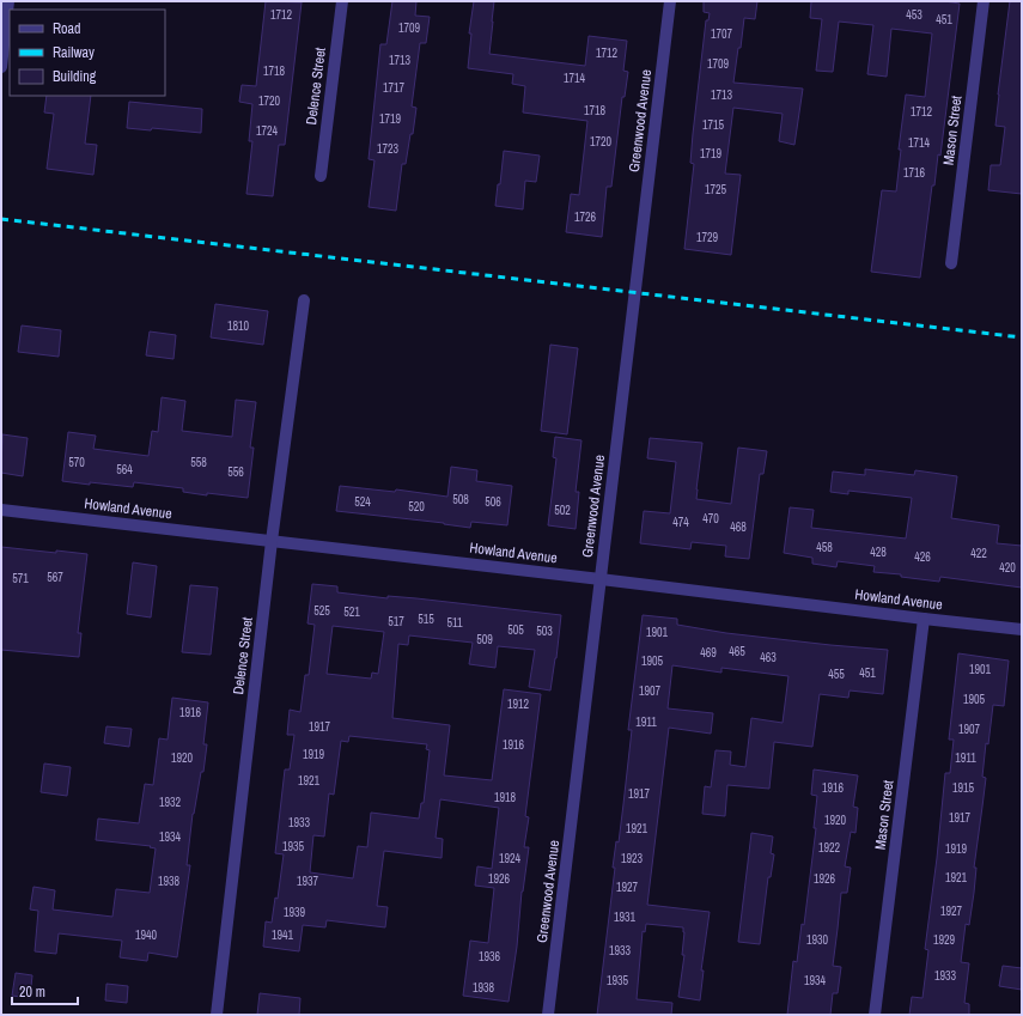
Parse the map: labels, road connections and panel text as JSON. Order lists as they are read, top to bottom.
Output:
{
  "streets": {
    "street": [
      "Delence Street",
      "Greenwood Avenue",
      "Mason Street",
      "Howland Avenue"
    ]
  },
  "crossings": [
    ["Delence Street", "Howland Avenue"],
    ["Greenwood Avenue", "Howland Avenue"],
    ["Mason Street", "Howland Avenue"]
  ],
  "house_numbers": [
    "1712",
    "453",
    "451",
    "1709",
    "1707",
    "1712",
    "1713",
    "1709",
    "1718",
    "1714",
    "1717",
    "1713",
    "1720",
    "1718",
    "1712",
    "1719",
    "1715",
    "1724",
    "1720",
    "1714",
    "1723",
    "1719",
    "1716",
    "1725",
    "1726",
    "1729",
    "1810",
    "570",
    "558",
    "564",
    "556",
    "508",
    "524",
    "506",
    "520",
    "502",
    "470",
    "474",
    "468",
    "458",
    "428",
    "422",
    "426",
    "420",
    "567",
    "571",
    "525",
    "521",
    "515",
    "517",
    "511",
    "505",
    "503",
    "1901",
    "509",
    "465",
    "469",
    "463",
    "1905",
    "1901",
    "451",
    "455",
    "1907",
    "1905",
    "1912",
    "1916",
    "1911",
    "1917",
    "1907",
    "1916",
    "1919",
    "1920",
    "1911",
    "1921",
    "1916",
    "1915",
    "1917",
    "1918",
    "1932",
    "1917",
    "1920",
    "1933",
    "1921",
    "1934",
    "1935",
    "1922",
    "1919",
    "1924",
    "1923",
    "1921",
    "1926",
    "1926",
    "1938",
    "1937",
    "1927",
    "1927",
    "1939",
    "1931",
    "1940",
    "1941",
    "1930",
    "1929",
    "1933",
    "1936",
    "1933",
    "1935",
    "1934",
    "1938"
  ],
  "legend": ["Road", "Railway", "Building"],
  "scale_bar": "20 m"
}
